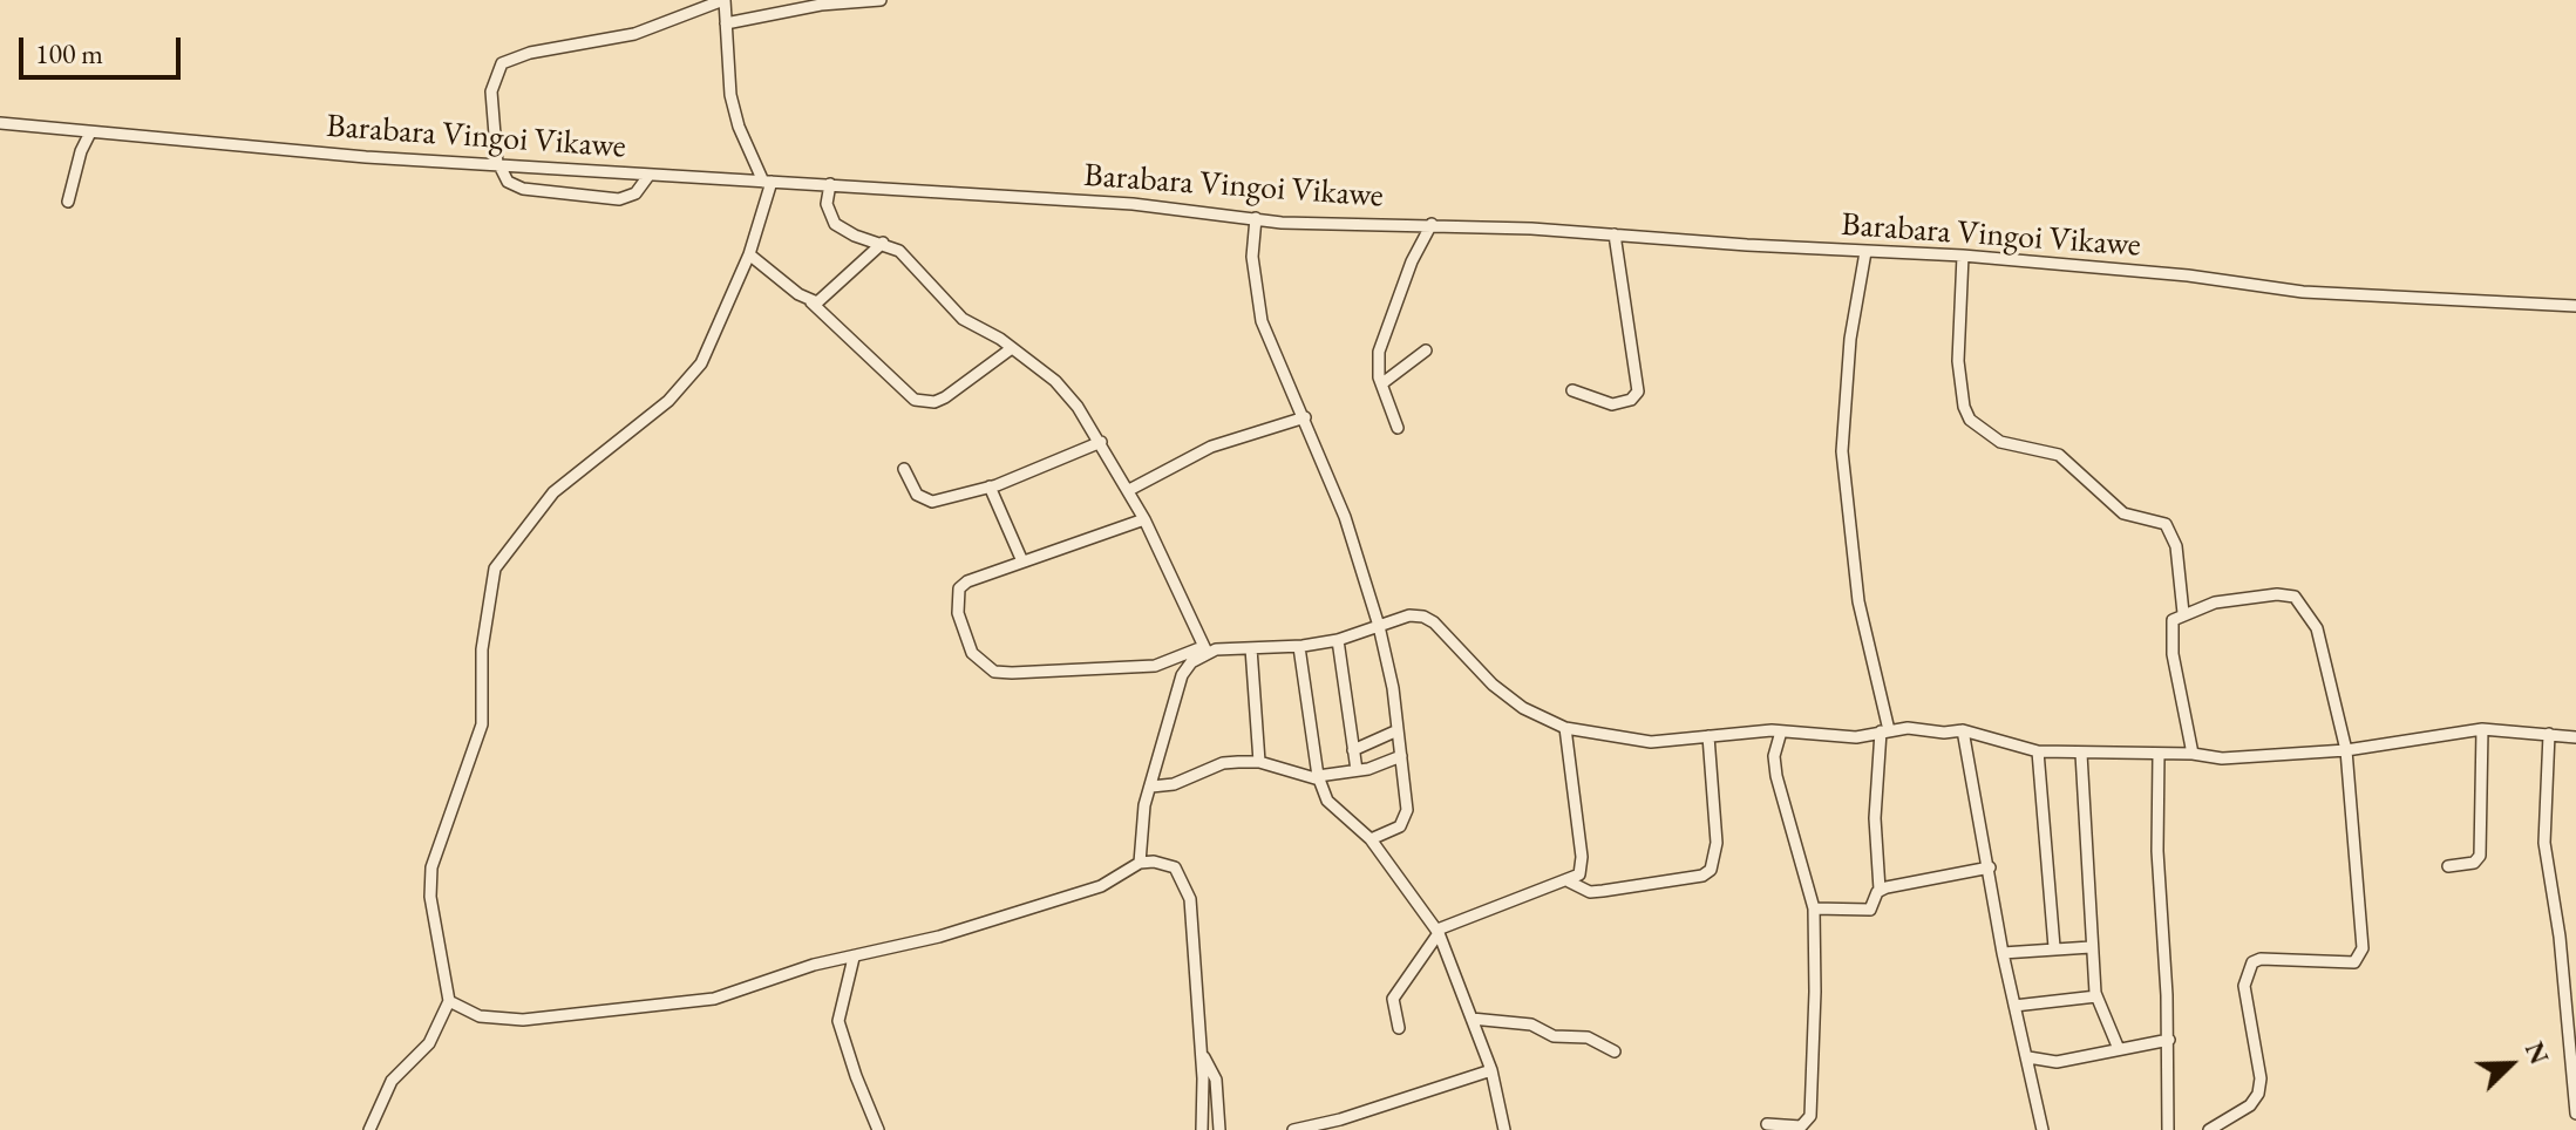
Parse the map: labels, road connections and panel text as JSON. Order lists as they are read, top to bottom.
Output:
{
  "streets": {
    "street": ["Barabara Vingoi Vikawe"]
  },
  "scale_bar": "100 m",
  "north": "top right"
}
